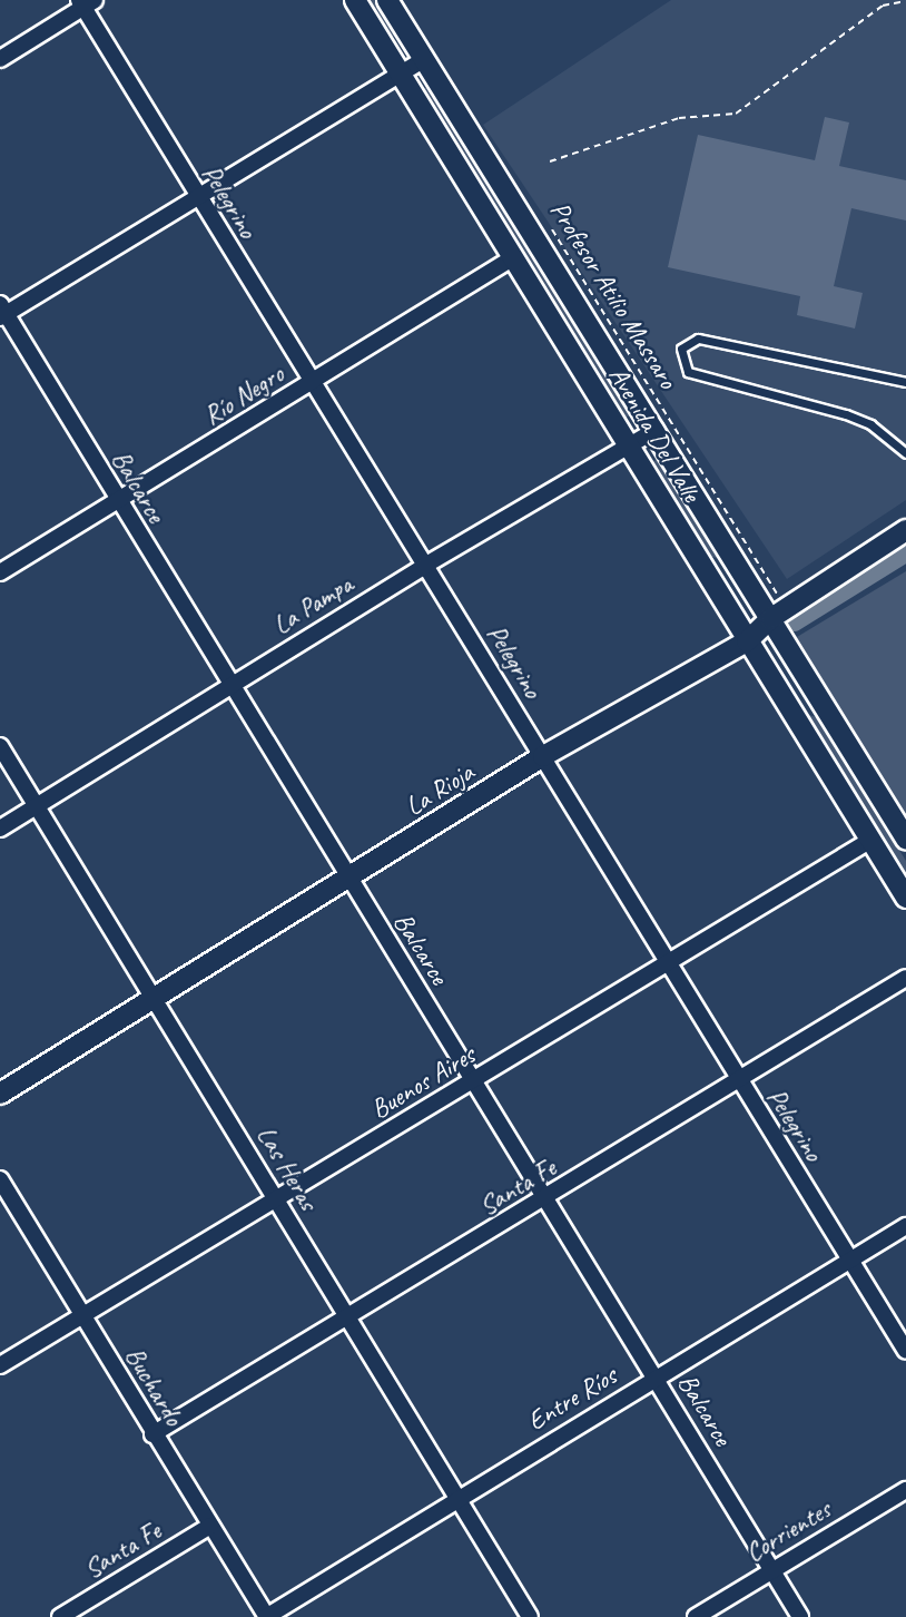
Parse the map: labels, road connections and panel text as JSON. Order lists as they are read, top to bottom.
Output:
{
  "streets": {
    "main road": ["Avenida Del Valle", "La Rioja"],
    "street": [
      "Pelegrino",
      "Río Negro",
      "Balcarce",
      "La Pampa",
      "Buenos Aires",
      "Las Heras",
      "Santa Fe",
      "Buchardo",
      "Entre Ríos",
      "Corrientes"
    ],
    "path": ["Profesor Atilio Massaro"]
  },
  "crossings": [
    ["Pelegrino", "Río Negro"],
    ["Pelegrino", "La Pampa"],
    ["Pelegrino", "La Rioja"],
    ["Pelegrino", "Buenos Aires"],
    ["Pelegrino", "Santa Fe"],
    ["Pelegrino", "Entre Ríos"],
    ["Profesor Atilio Massaro", "Avenida Del Valle"],
    ["Profesor Atilio Massaro", "La Rioja"],
    ["Río Negro", "Avenida Del Valle"],
    ["Río Negro", "Balcarce"],
    ["Avenida Del Valle", "La Pampa"],
    ["Avenida Del Valle", "La Rioja"],
    ["Avenida Del Valle", "Buenos Aires"],
    ["Balcarce", "La Pampa"],
    ["Balcarce", "La Rioja"],
    ["Balcarce", "Buenos Aires"],
    ["Balcarce", "Santa Fe"],
    ["Balcarce", "Entre Ríos"],
    ["Balcarce", "Corrientes"],
    ["La Pampa", "Las Heras"],
    ["La Rioja", "Las Heras"],
    ["Buenos Aires", "Las Heras"],
    ["Buenos Aires", "Buchardo"],
    ["Las Heras", "Santa Fe"],
    ["Las Heras", "Entre Ríos"],
    ["Santa Fe", "Buchardo"],
    ["Buchardo", "Entre Ríos"]
  ]
}
